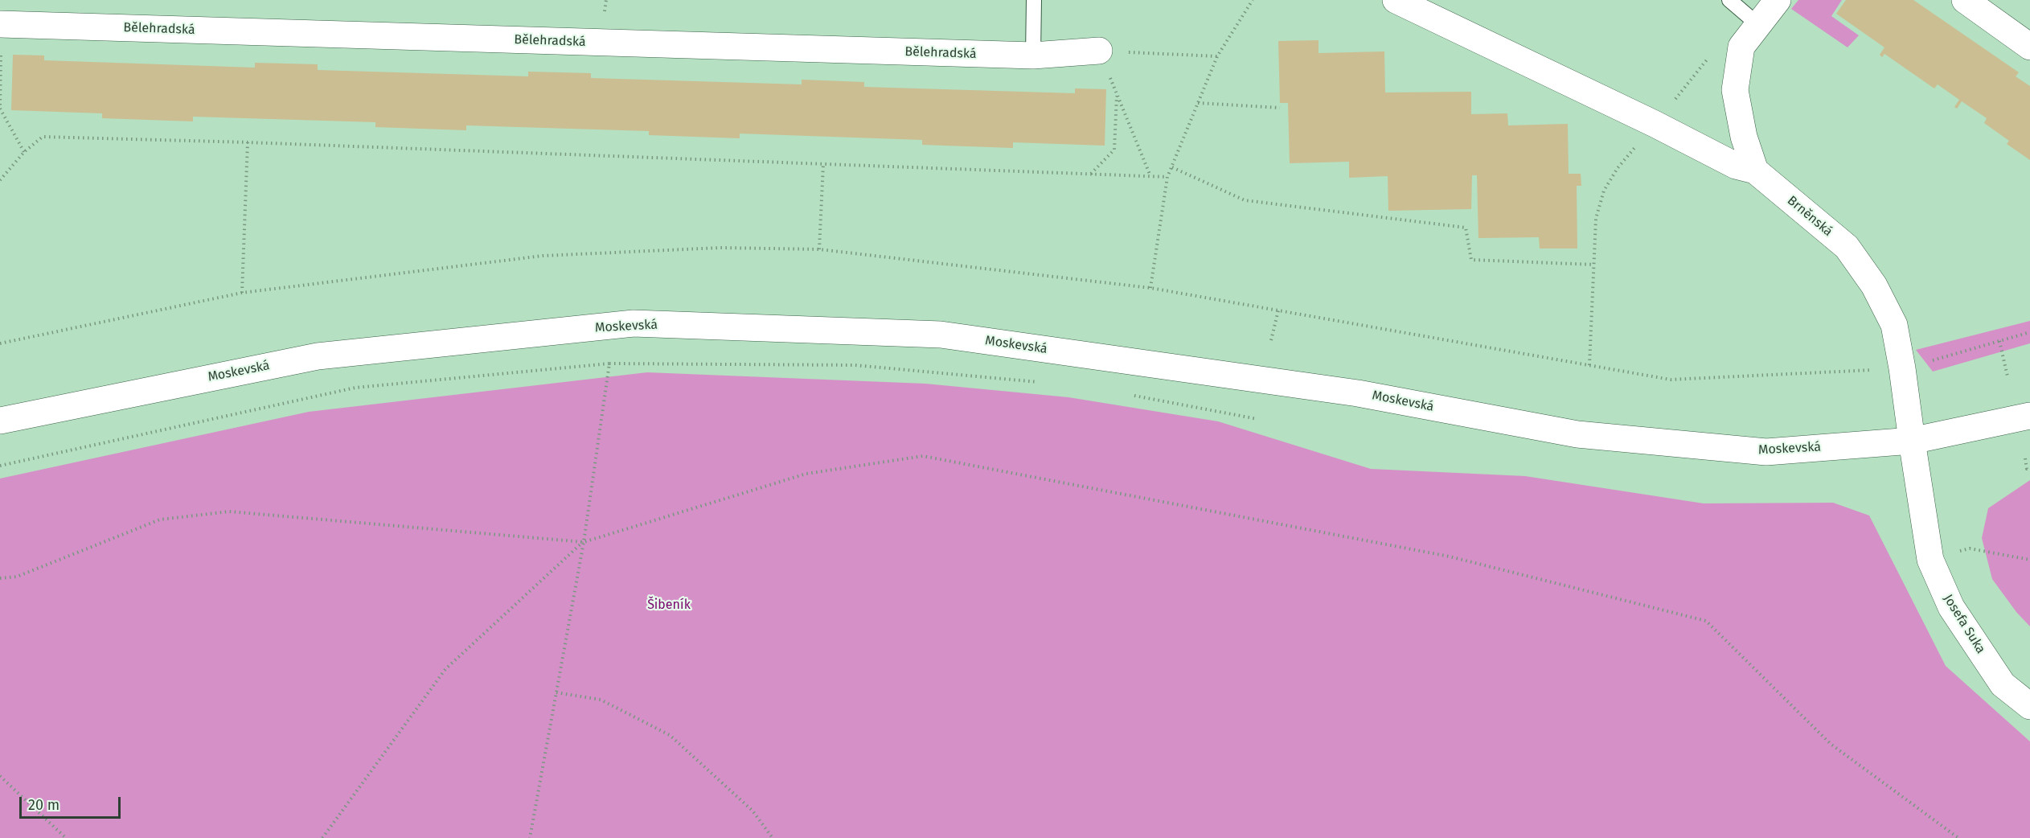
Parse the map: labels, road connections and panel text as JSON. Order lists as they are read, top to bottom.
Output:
{
  "streets": {
    "street": [
      "Bělehradská",
      "Brněnská",
      "Moskevská",
      "Josefa Suka"
    ]
  },
  "crossings": [
    ["Brněnská", "Moskevská"],
    ["Brněnská", "Josefa Suka"],
    ["Moskevská", "Josefa Suka"]
  ],
  "parks": ["Šibeník"],
  "scale_bar": "20 m"
}
